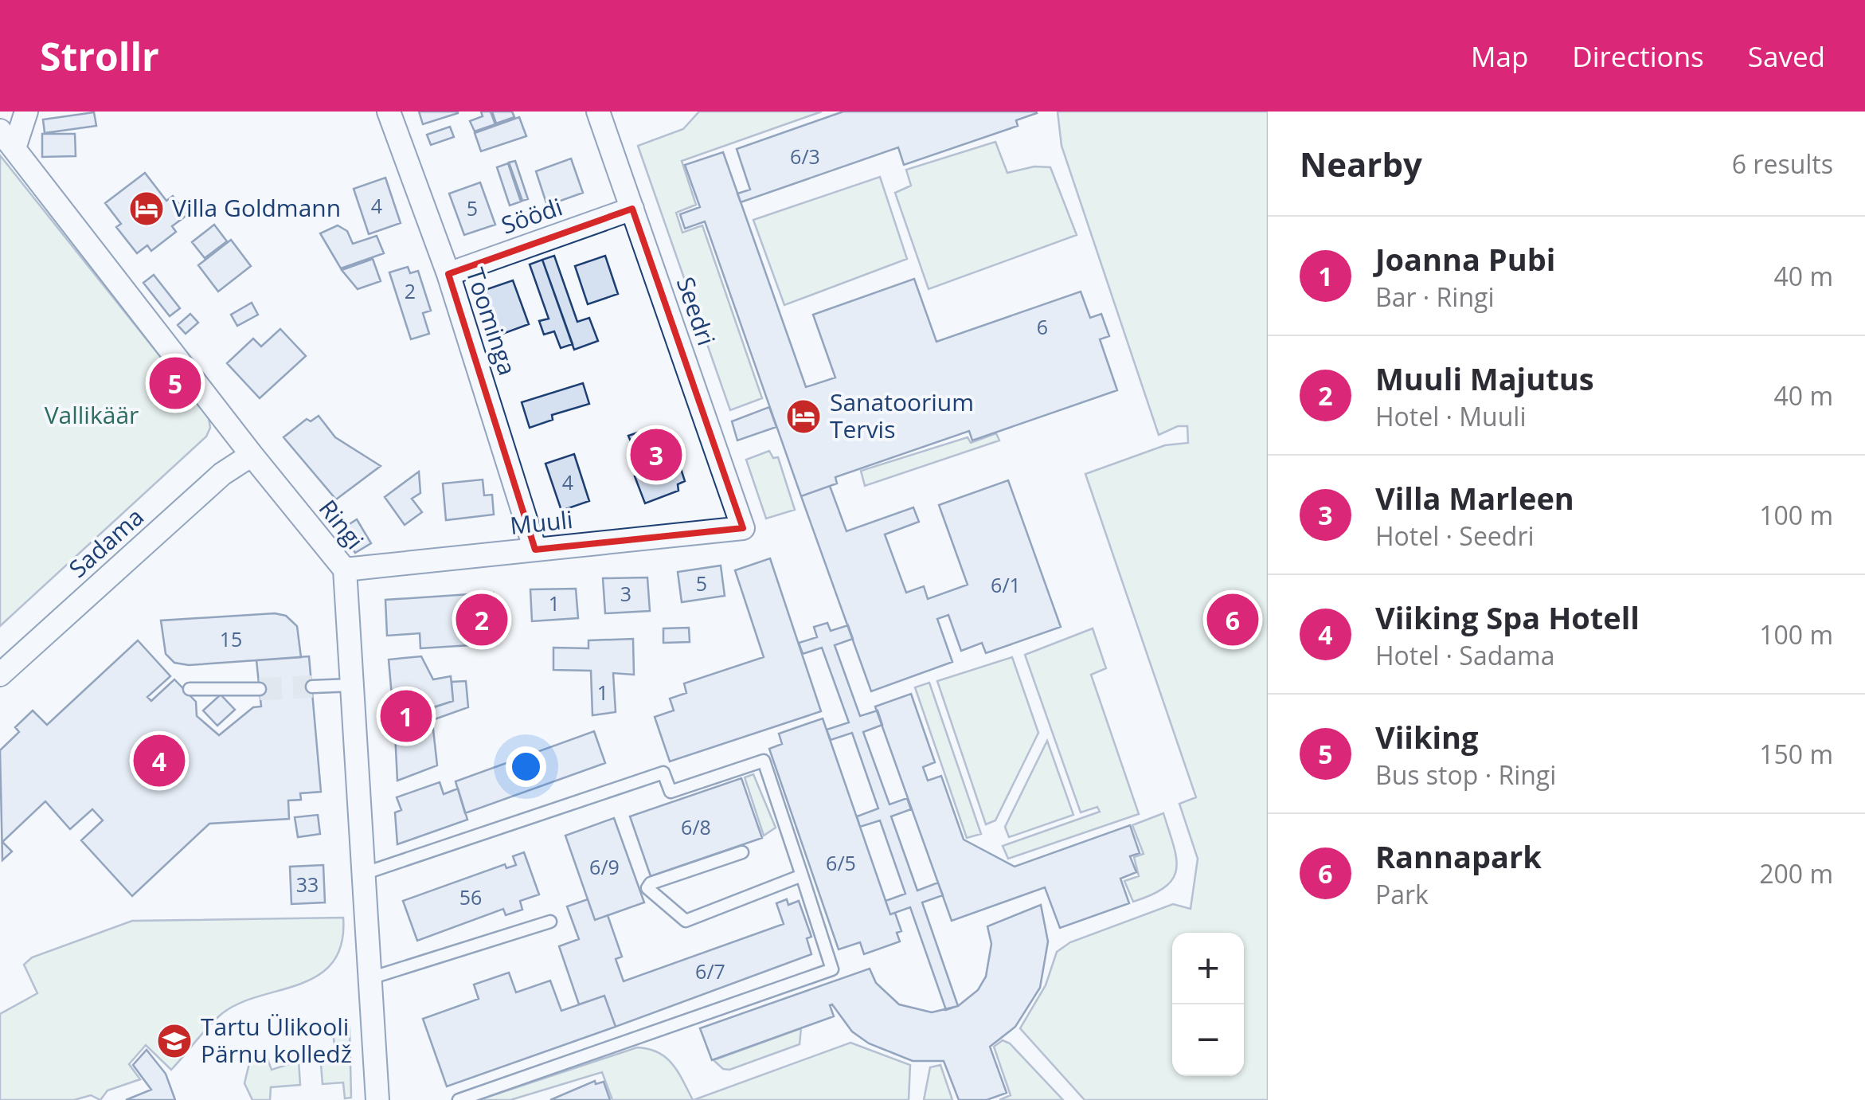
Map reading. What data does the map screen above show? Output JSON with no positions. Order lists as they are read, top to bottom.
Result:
{
  "streets": {
    "street": [
      "Söödi",
      "Seedri",
      "Toominga",
      "Muuli",
      "Ringi",
      "Sadama"
    ]
  },
  "crossings": [
    ["Söödi", "Seedri"],
    ["Söödi", "Toominga"],
    ["Seedri", "Muuli"],
    ["Toominga", "Muuli"],
    ["Muuli", "Ringi"],
    ["Ringi", "Sadama"]
  ],
  "parks": ["Vallikäär"],
  "places": {
    "hotel": ["Villa Goldmann", "Sanatoorium Tervis"],
    "school or university": ["Tartu Ülikooli Pärnu kolledž"]
  },
  "house_numbers": [
    "6/3",
    "4",
    "5",
    "2",
    "6",
    "4",
    "5",
    "6/1",
    "3",
    "1",
    "15",
    "1",
    "6/8",
    "6/5",
    "6/9",
    "33",
    "56",
    "6/7"
  ],
  "page": {
    "header": "Strollr",
    "nav": ["Map", "Directions", "Saved"],
    "heading": ["Nearby", "6 results"],
    "list": [
      {
        "mark": "1",
        "name": "Joanna Pubi",
        "note": "Bar · Ringi",
        "value": "40 m"
      },
      {
        "mark": "2",
        "name": "Muuli Majutus",
        "note": "Hotel · Muuli",
        "value": "40 m"
      },
      {
        "mark": "3",
        "name": "Villa Marleen",
        "note": "Hotel · Seedri",
        "value": "100 m"
      },
      {
        "mark": "4",
        "name": "Viiking Spa Hotell",
        "note": "Hotel · Sadama",
        "value": "100 m"
      },
      {
        "mark": "5",
        "name": "Viiking",
        "note": "Bus stop · Ringi",
        "value": "150 m"
      },
      {
        "mark": "6",
        "name": "Rannapark",
        "note": "Park",
        "value": "200 m"
      }
    ],
    "pins": [
      "5",
      "3",
      "2",
      "6",
      "1",
      "4"
    ],
    "map_buttons": ["+", "−"]
  }
}
